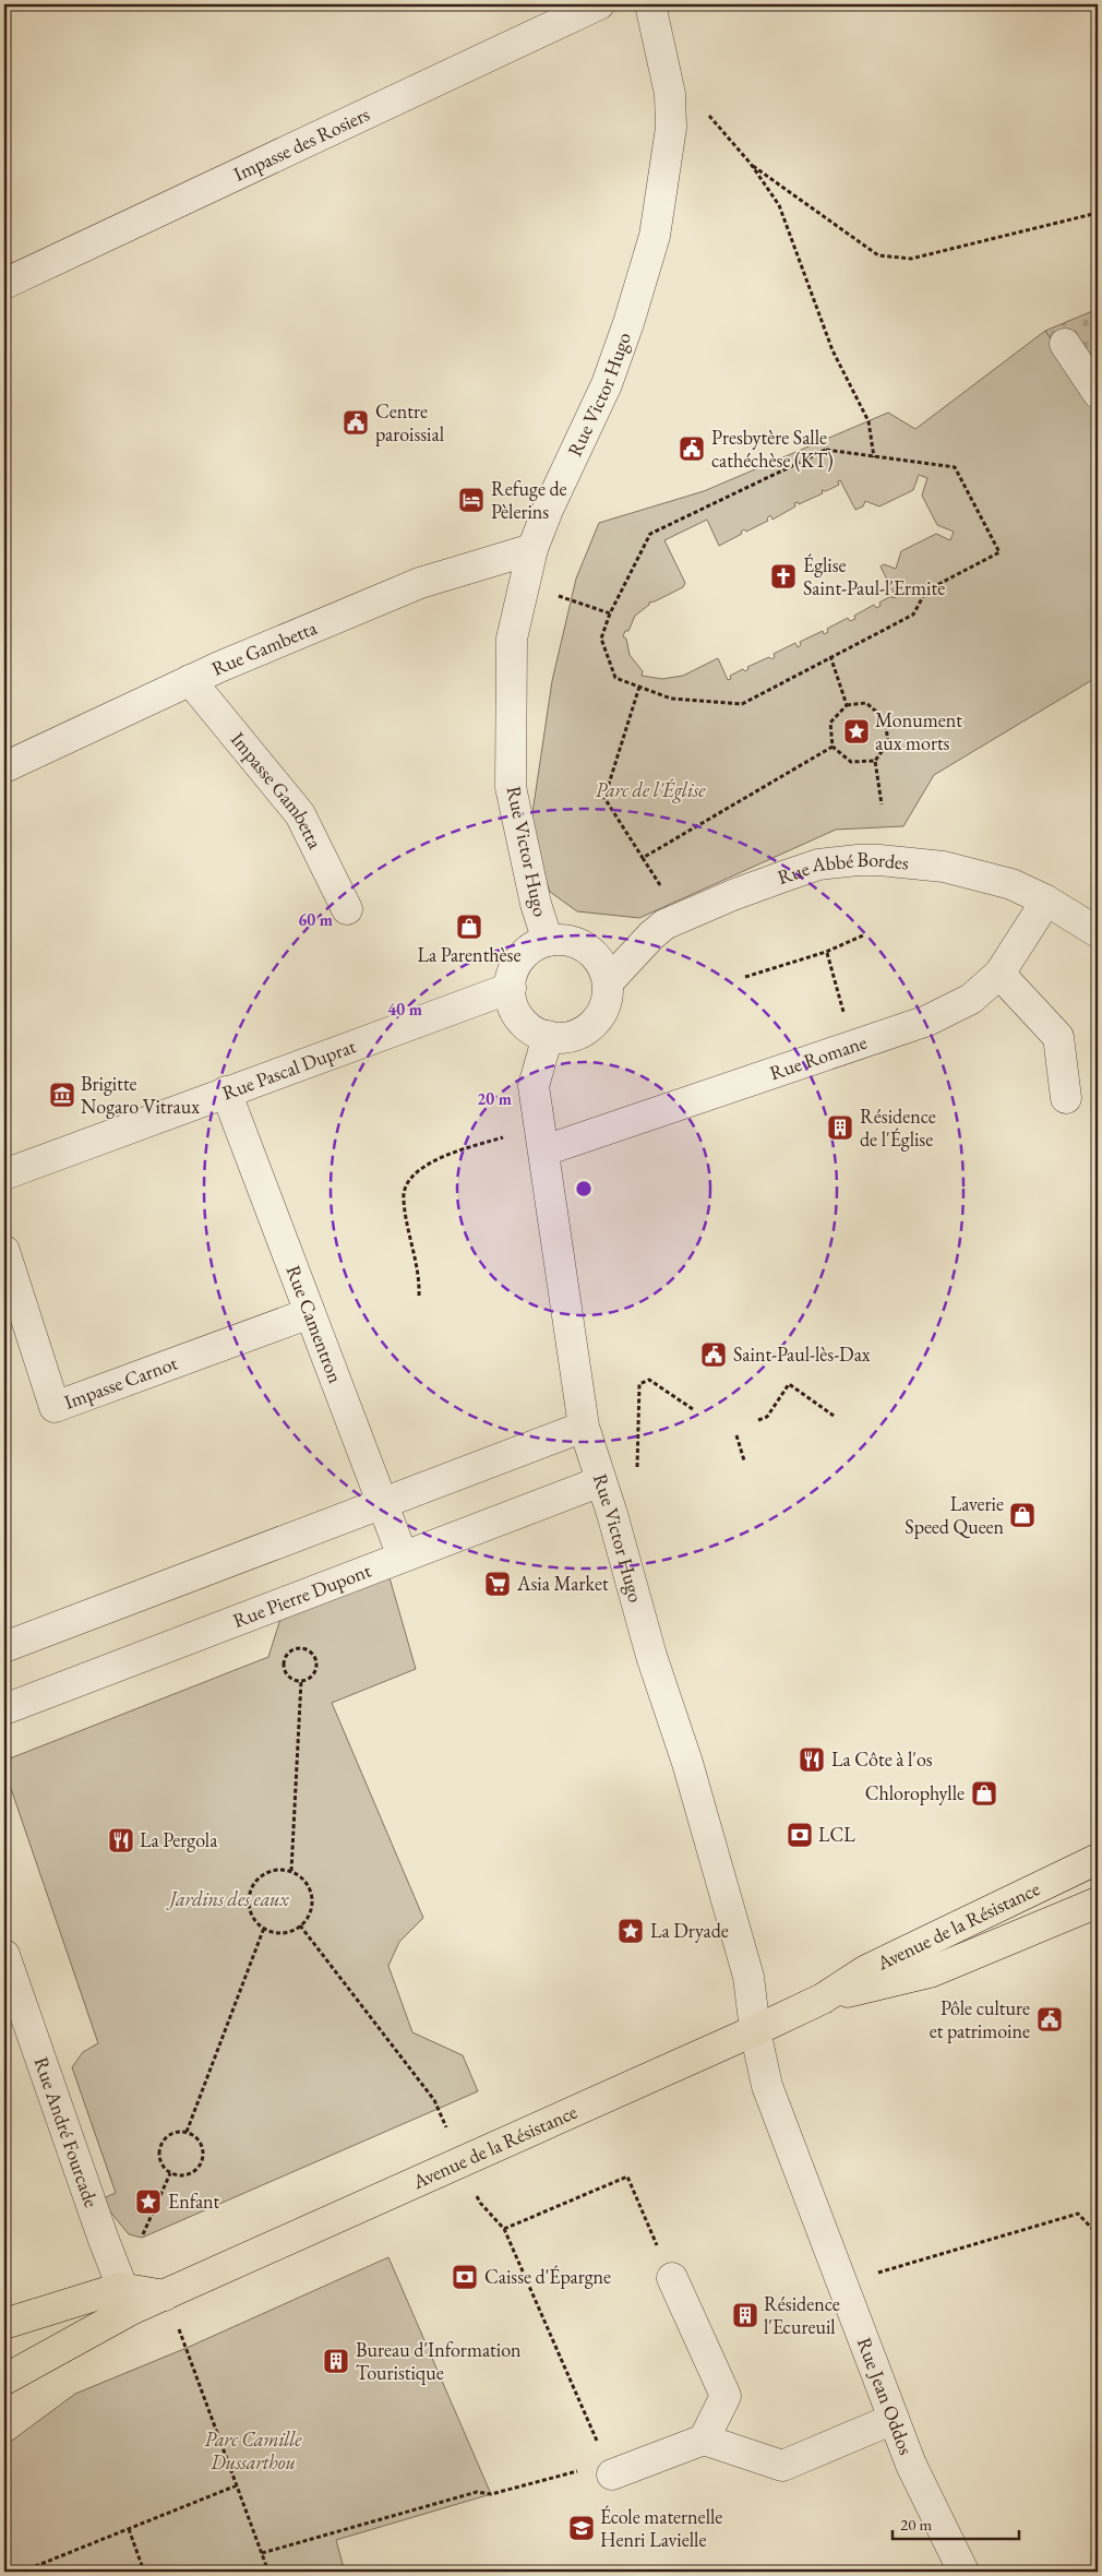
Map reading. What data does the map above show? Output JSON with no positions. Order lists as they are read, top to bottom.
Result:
{
  "streets": {
    "main road": ["Avenue de la Résistance"],
    "street": [
      "Impasse des Rosiers",
      "Rue Victor Hugo",
      "Rue Gambetta",
      "Impasse Gambetta",
      "Rue Abbé Bordes",
      "Rue Romane",
      "Rue Pascal Duprat",
      "Rue Camentron",
      "Impasse Carnot",
      "Rue Pierre Dupont",
      "Rue André Fourcade",
      "Rue Jean Oddos"
    ]
  },
  "crossings": [
    ["Rue Victor Hugo", "Rue Gambetta"],
    ["Rue Victor Hugo", "Rue Abbé Bordes"],
    ["Rue Victor Hugo", "Rue Romane"],
    ["Rue Victor Hugo", "Rue Pascal Duprat"],
    ["Rue Victor Hugo", "Rue Pierre Dupont"],
    ["Rue Victor Hugo", "Avenue de la Résistance"],
    ["Rue Victor Hugo", "Rue Jean Oddos"],
    ["Rue Gambetta", "Impasse Gambetta"],
    ["Rue Abbé Bordes", "Rue Romane"],
    ["Rue Abbé Bordes", "Rue Pascal Duprat"],
    ["Rue Pascal Duprat", "Rue Camentron"],
    ["Rue Camentron", "Impasse Carnot"],
    ["Rue Camentron", "Rue Pierre Dupont"],
    ["Avenue de la Résistance", "Rue André Fourcade"],
    ["Avenue de la Résistance", "Rue Jean Oddos"]
  ],
  "parks": ["Parc de l'Église", "Jardins des eaux", "Parc Camille Dussarthou"],
  "places": {
    "public building": [
      "Centre paroissial",
      "Presbytère Salle cathéchèse (KT)",
      "Saint-Paul-lès-Dax",
      "Pôle culture et patrimoine"
    ],
    "hotel": ["Refuge de Pèlerins"],
    "church": ["Église Saint-Paul-l'Ermite"],
    "place": ["Monument aux morts", "La Dryade", "Enfant"],
    "shop": ["La Parenthèse", "Laverie Speed Queen", "Chlorophylle"],
    "museum": ["Brigitte Nogaro Vitraux"],
    "building": ["Résidence de l'Église", "Résidence l'Ecureuil", "Bureau d'Information Touristique"],
    "supermarket": ["Asia Market"],
    "restaurant": ["La Côte à l'os", "La Pergola"],
    "bank": ["LCL", "Caisse d'Épargne"],
    "school or university": ["École maternelle Henri Lavielle"]
  },
  "scale_bar": "20 m",
  "rings": ["60 m", "40 m", "20 m"]
}
